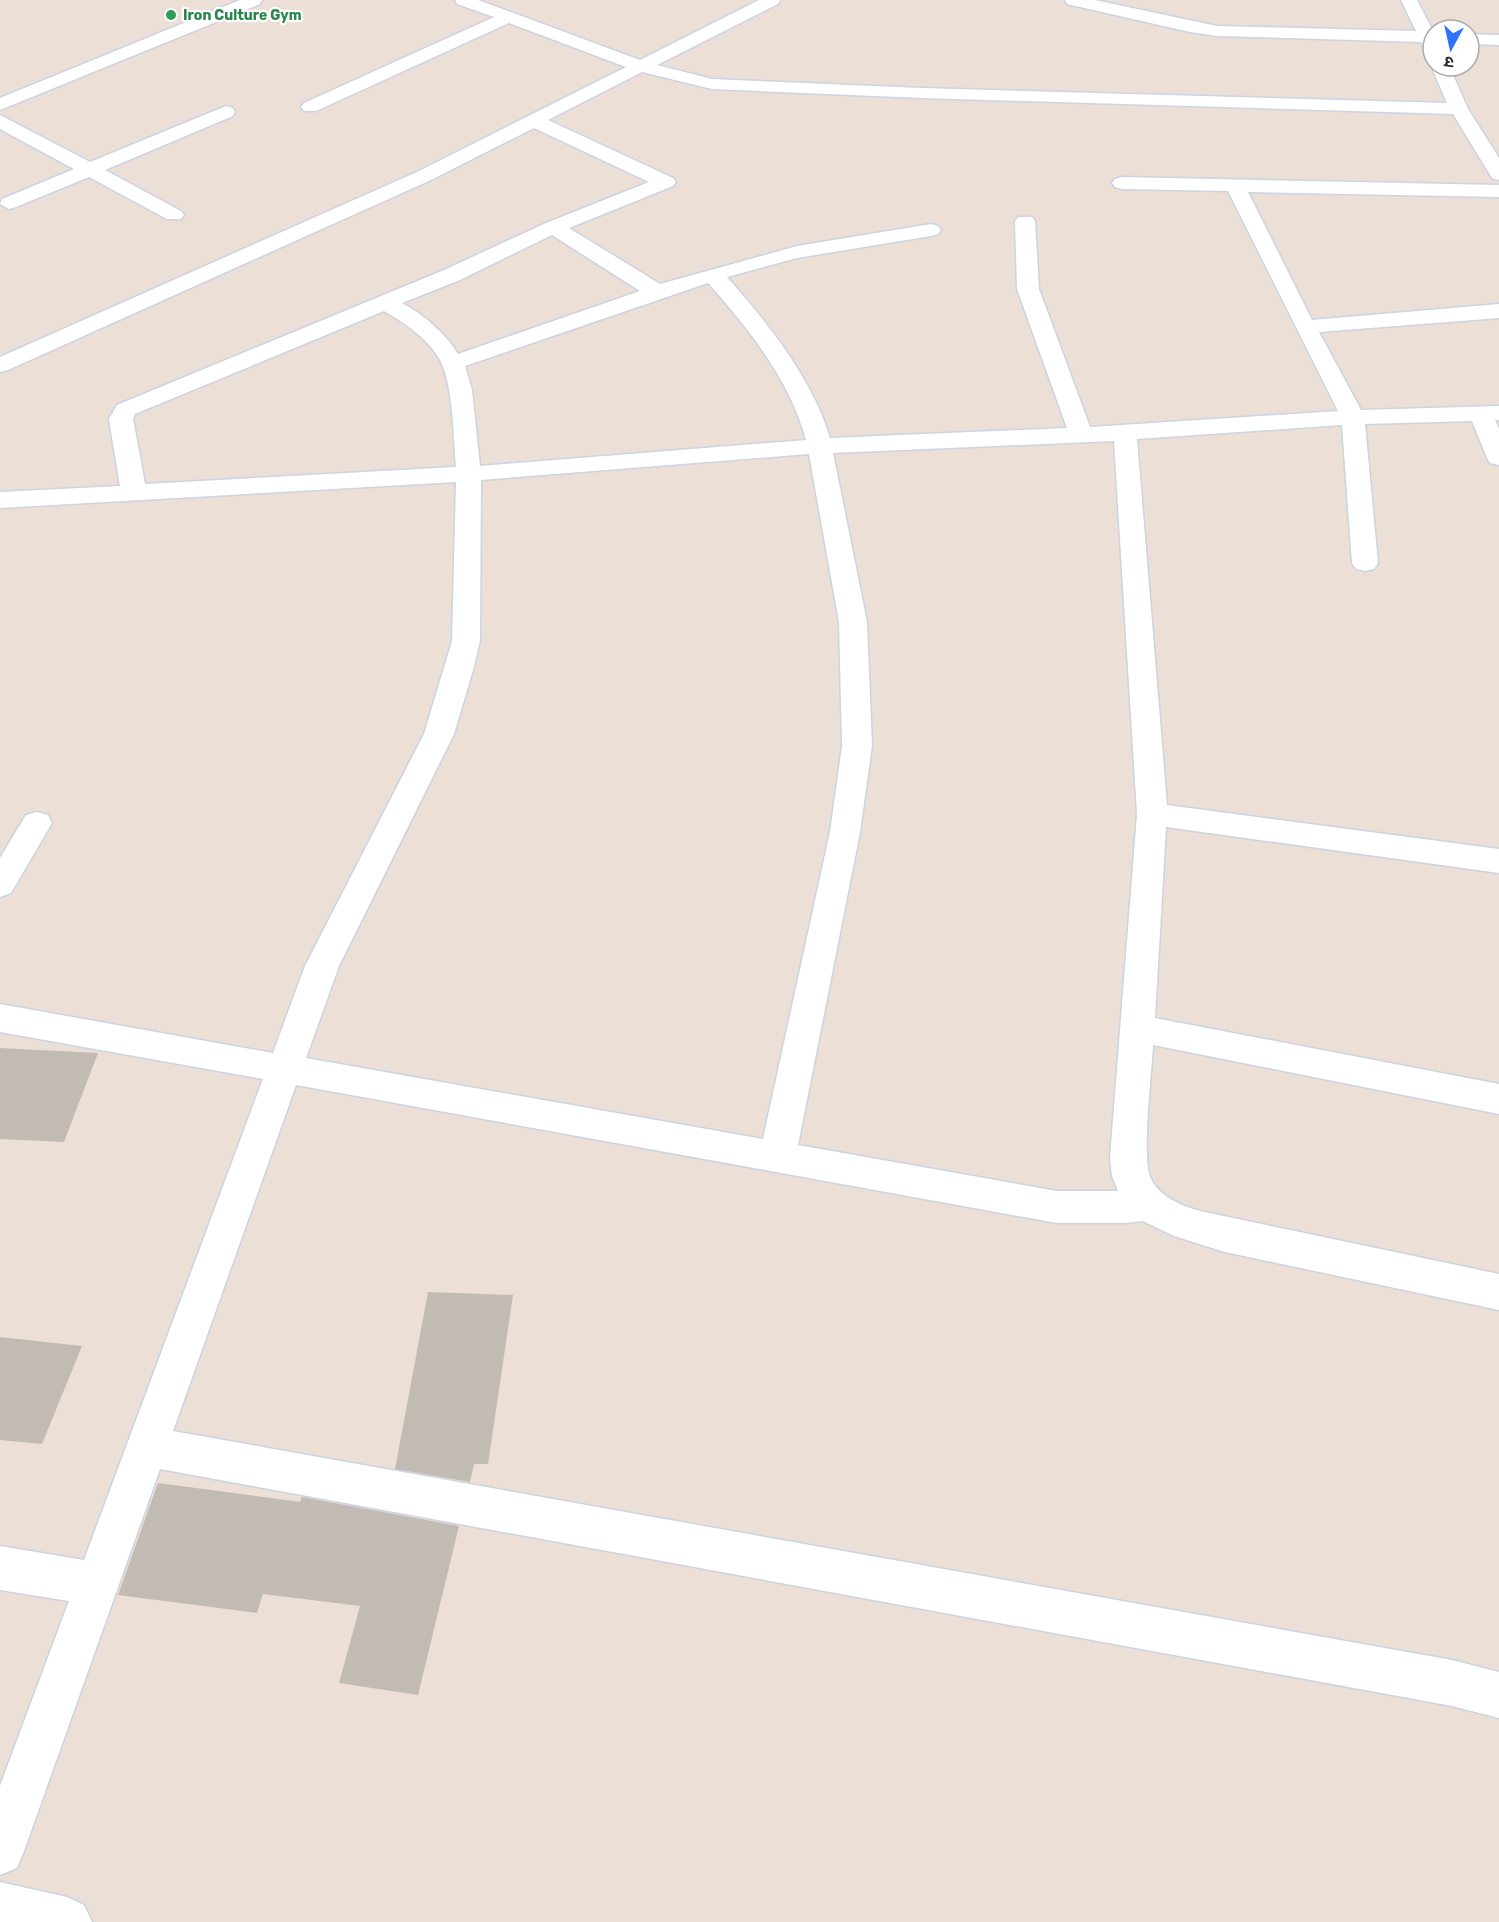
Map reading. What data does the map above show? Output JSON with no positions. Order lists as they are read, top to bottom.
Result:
{
  "places": ["Iron Culture Gym"],
  "north": "bottom"
}
